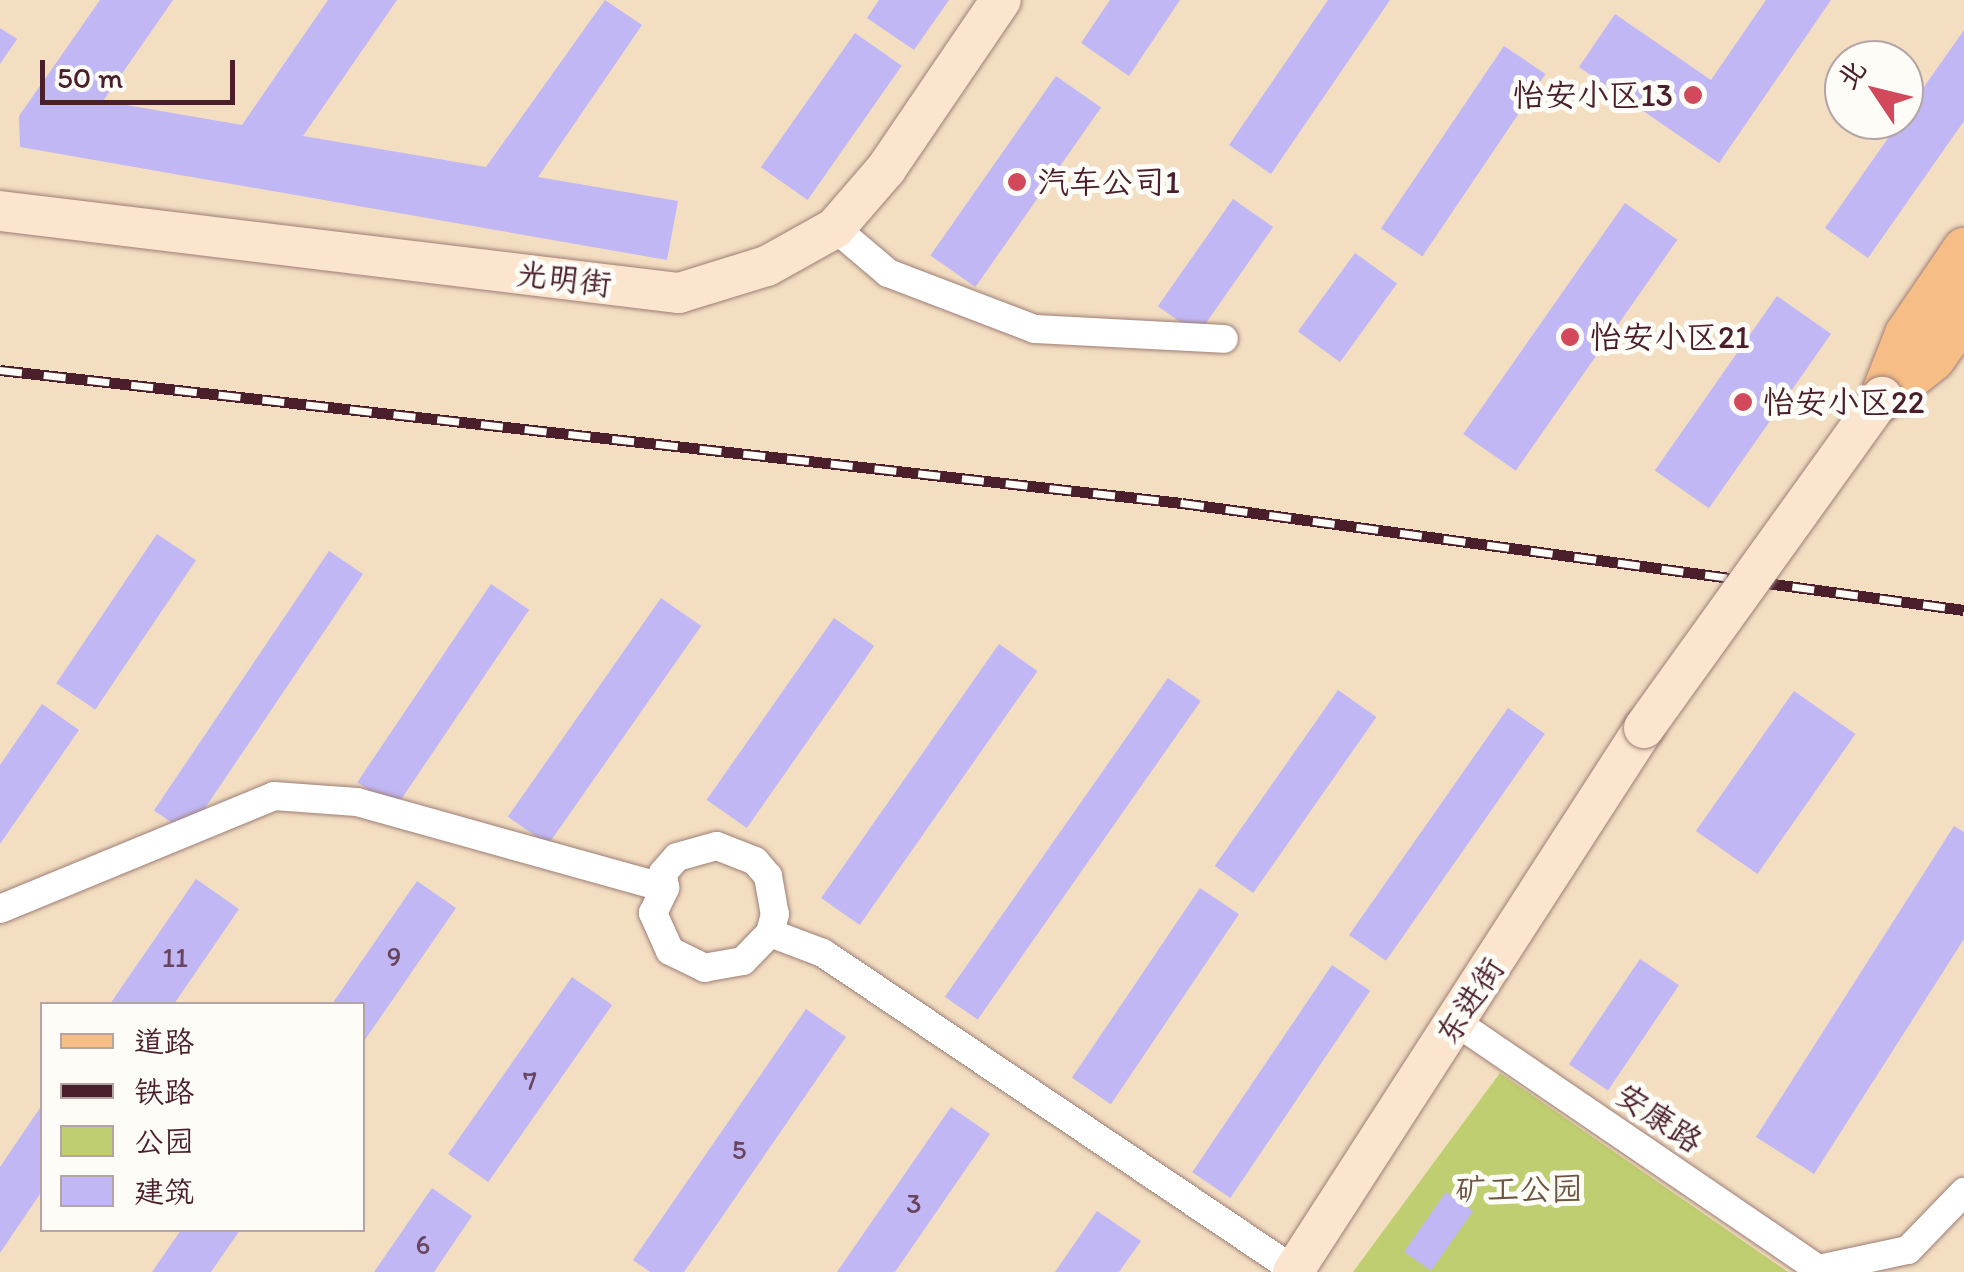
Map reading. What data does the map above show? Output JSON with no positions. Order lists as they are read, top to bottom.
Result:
{
  "streets": {
    "main road": ["光明街", "东进街"],
    "street": ["安康路"]
  },
  "crossings": [
    ["东进街", "安康路"]
  ],
  "parks": ["矿工公园"],
  "places": [
    "怡安小区13",
    "汽车公司1",
    "怡安小区21",
    "怡安小区22"
  ],
  "house_numbers": [
    "9",
    "11",
    "7",
    "5",
    "3",
    "6"
  ],
  "legend": [
    "道路",
    "铁路",
    "公园",
    "建筑"
  ],
  "scale_bar": "50 m",
  "north": "top left"
}
